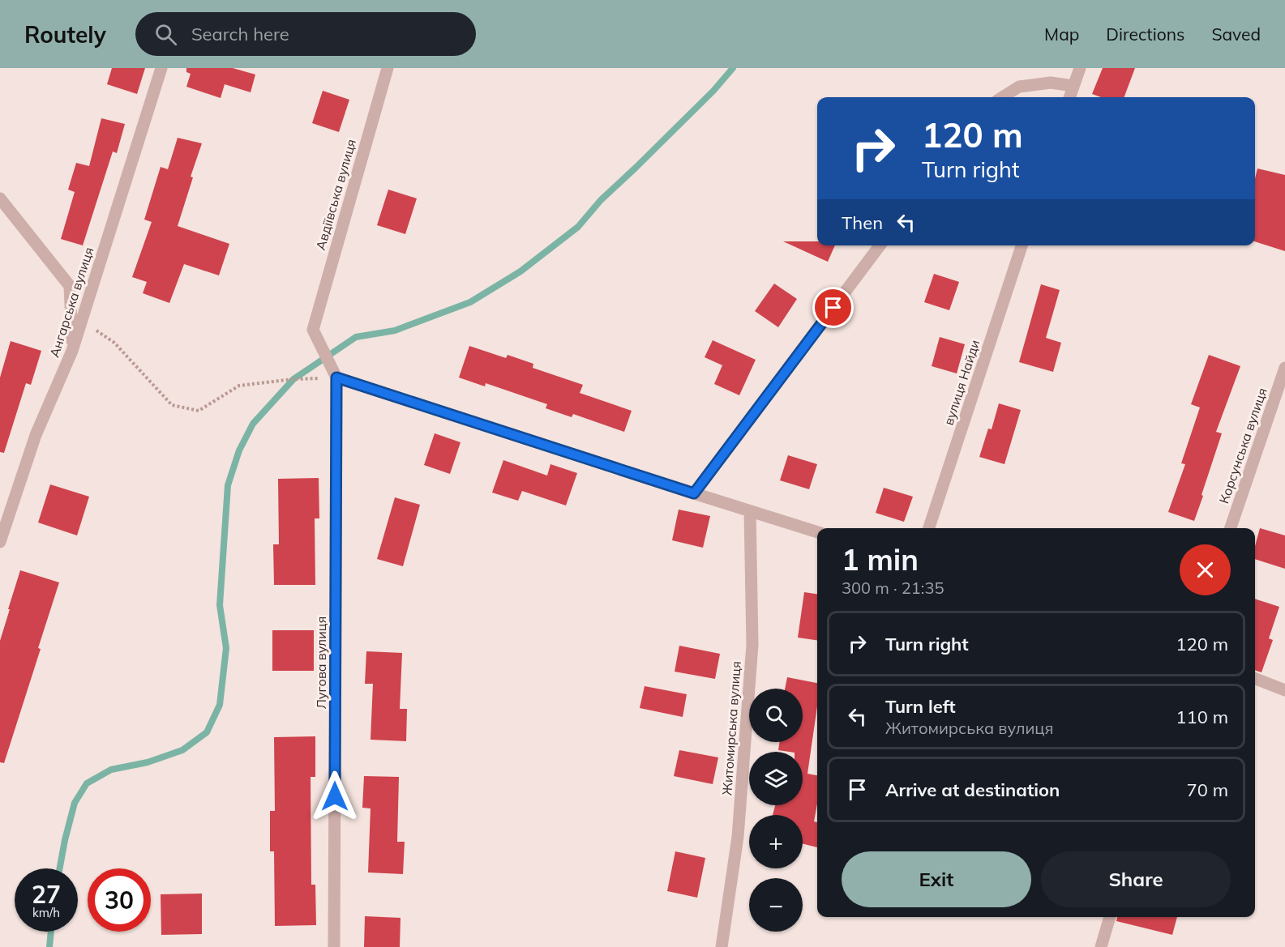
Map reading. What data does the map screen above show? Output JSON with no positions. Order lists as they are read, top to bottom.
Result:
{
  "streets": {
    "street": [
      "Авдіївська вулиця",
      "Ангарська вулиця",
      "вулиця Найди",
      "Корсунська вулиця",
      "Лугова вулиця",
      "Житомирська вулиця"
    ]
  },
  "crossings": [
    ["Авдіївська вулиця", "Лугова вулиця"]
  ],
  "page": {
    "header": "Routely",
    "search": "Search here",
    "nav": ["Map", "Directions", "Saved"],
    "turn": ["120 m", "Turn right"],
    "then": "Then",
    "heading": ["1 min", "300 m · 21:35"],
    "list": [
      {
        "name": "Turn right",
        "value": "120 m"
      },
      {
        "name": "Turn left",
        "note": "Житомирська вулиця",
        "value": "110 m"
      },
      {
        "name": "Arrive at destination",
        "value": "70 m"
      }
    ],
    "map_buttons": ["+", "−"],
    "buttons": ["Exit", "Share"],
    "speed": "27 km/h",
    "limit": "30"
  }
}
